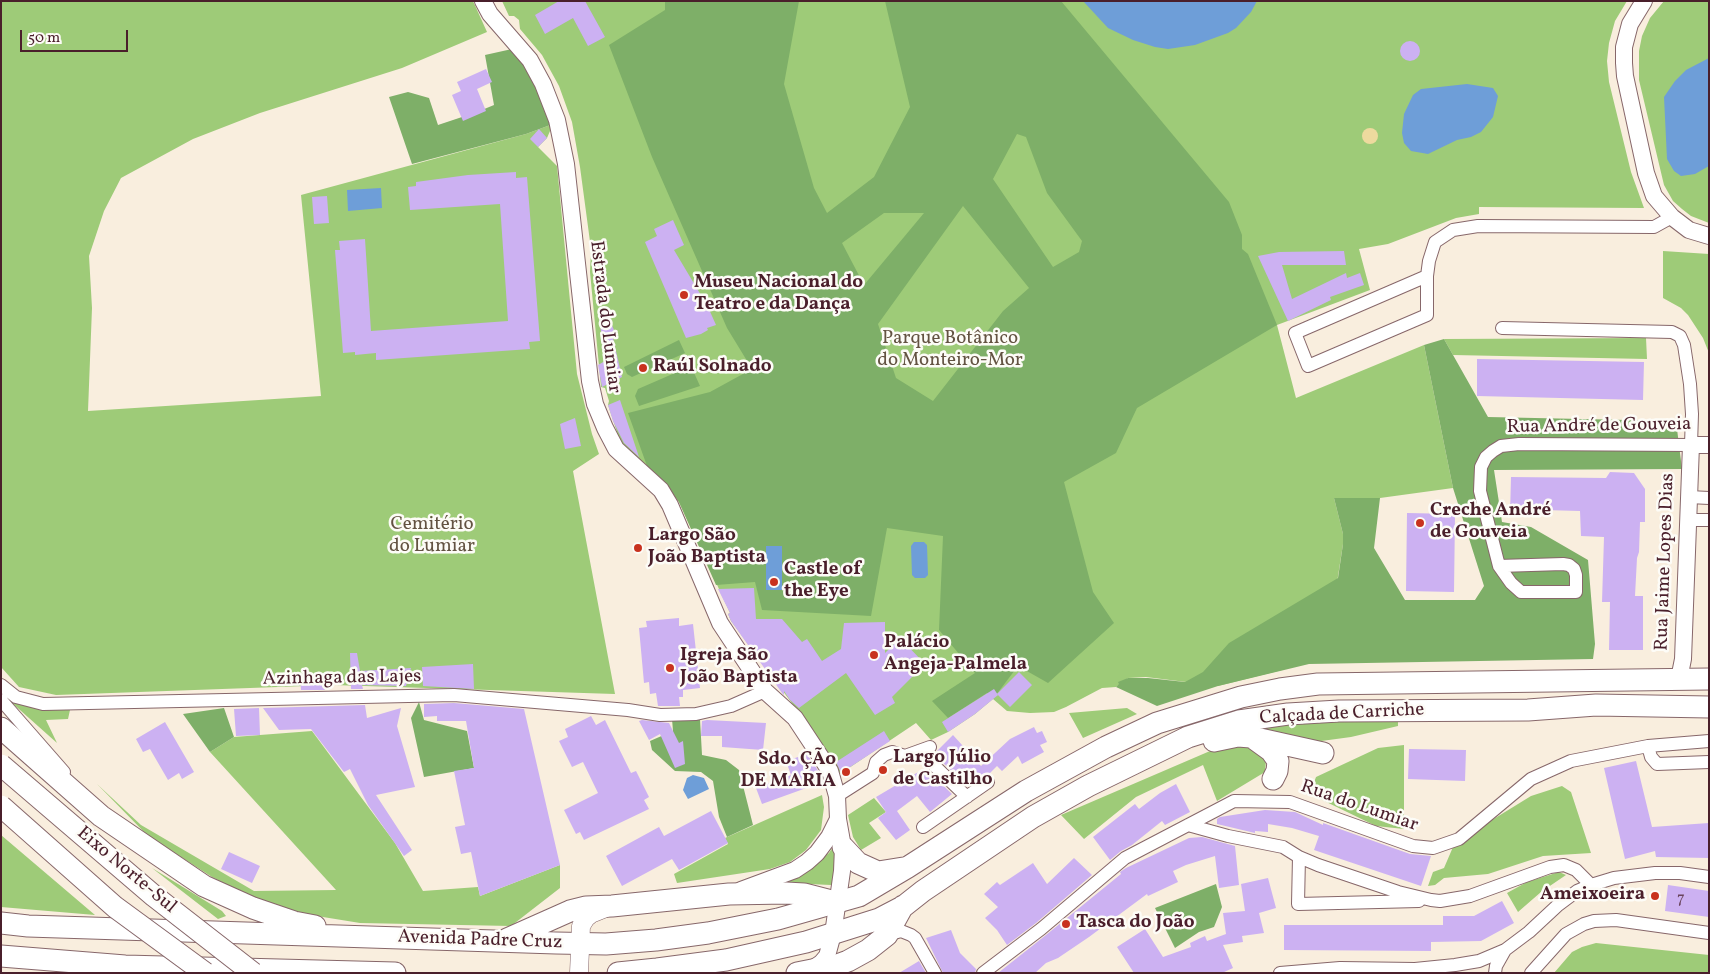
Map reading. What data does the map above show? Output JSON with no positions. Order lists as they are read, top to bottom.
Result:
{
  "streets": {
    "highway": ["Calçada de Carriche", "Eixo Norte-Sul", "Avenida Padre Cruz"],
    "street": [
      "Estrada do Lumiar",
      "Rua André de Gouveia",
      "Rua Jaime Lopes Dias",
      "Azinhaga das Lajes",
      "Rua do Lumiar"
    ]
  },
  "crossings": [
    ["Estrada do Lumiar", "Azinhaga das Lajes"],
    ["Estrada do Lumiar", "Avenida Padre Cruz"],
    ["Rua André de Gouveia", "Rua Jaime Lopes Dias"],
    ["Rua Jaime Lopes Dias", "Calçada de Carriche"],
    ["Calçada de Carriche", "Avenida Padre Cruz"]
  ],
  "parks": ["Parque Botânico do Monteiro-Mor", "Cemitério do Lumiar"],
  "places": [
    "Museu Nacional do Teatro e da Dança",
    "Raúl Solnado",
    "Creche André de Gouveia",
    "Largo São João Baptista",
    "Castle of the Eye",
    "Palácio Angeja-Palmela",
    "Igreja São João Baptista",
    "Largo Júlio de Castilho",
    "Sdo. ÇÃo DE MARIA",
    "Ameixoeira",
    "Tasca do João"
  ],
  "house_numbers": ["7"],
  "scale_bar": "50 m"
}
